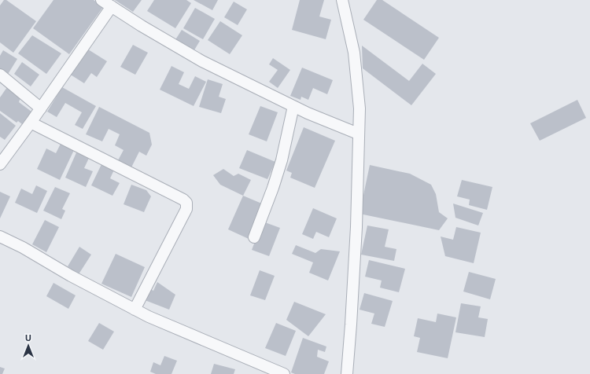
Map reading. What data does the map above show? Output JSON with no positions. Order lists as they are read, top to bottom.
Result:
{
  "north": "top"
}
